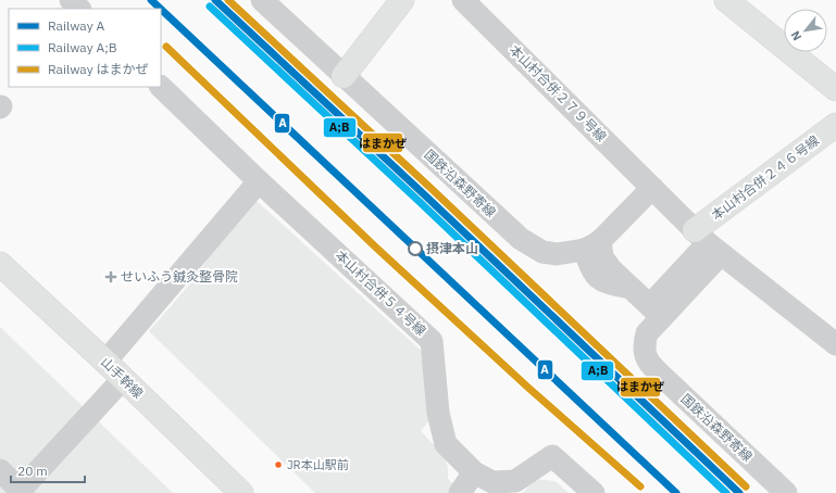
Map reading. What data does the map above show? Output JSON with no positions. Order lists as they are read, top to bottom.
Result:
{
  "streets": {
    "street": [
      "本山村合併２７９号線",
      "本山村合併２４６号線",
      "国鉄沿森野寄線",
      "本山村合併５４号線",
      "山手幹線"
    ]
  },
  "crossings": [
    ["本山村合併２７９号線", "本山村合併２４６号線"],
    ["本山村合併２７９号線", "国鉄沿森野寄線"],
    ["本山村合併２４６号線", "国鉄沿森野寄線"]
  ],
  "places": {
    "other": ["摂津本山", "JR本山駅前"],
    "health": ["せいふう鍼灸整骨院"]
  },
  "lines": ["rail line A", "rail line はまかぜ", "rail line A;B"],
  "legend": ["Railway A", "Railway A;B", "Railway はまかぜ"],
  "scale_bar": "20 m",
  "north": "bottom left"
}
